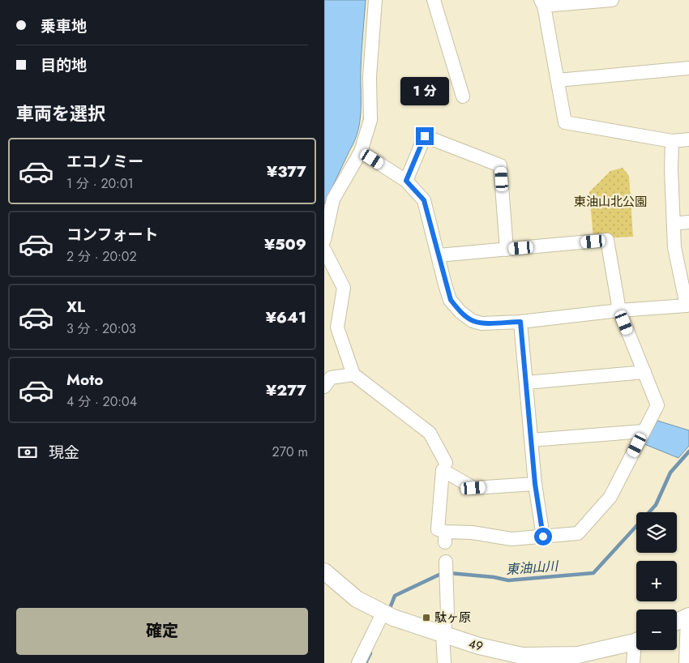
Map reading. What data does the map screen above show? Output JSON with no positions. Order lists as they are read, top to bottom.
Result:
{
  "streets": {
    "street": ["49"]
  },
  "water": ["東油山川"],
  "parks": ["東油山北公園"],
  "places": {
    "transit": ["駄ヶ原"]
  },
  "page": {
    "banner": ["乗車地", "目的地"],
    "bubble": "1 分",
    "heading": "車両を選択",
    "list": [
      {
        "name": "エコノミー",
        "note": "1 分 · 20:01",
        "value": "¥377"
      },
      {
        "name": "コンフォート",
        "note": "2 分 · 20:02",
        "value": "¥509"
      },
      {
        "name": "XL",
        "note": "3 分 · 20:03",
        "value": "¥641"
      },
      {
        "name": "Moto",
        "note": "4 分 · 20:04",
        "value": "¥277"
      }
    ],
    "pay": ["現金", "270 m"],
    "map_buttons": ["+", "−"],
    "buttons": "確定"
  }
}
